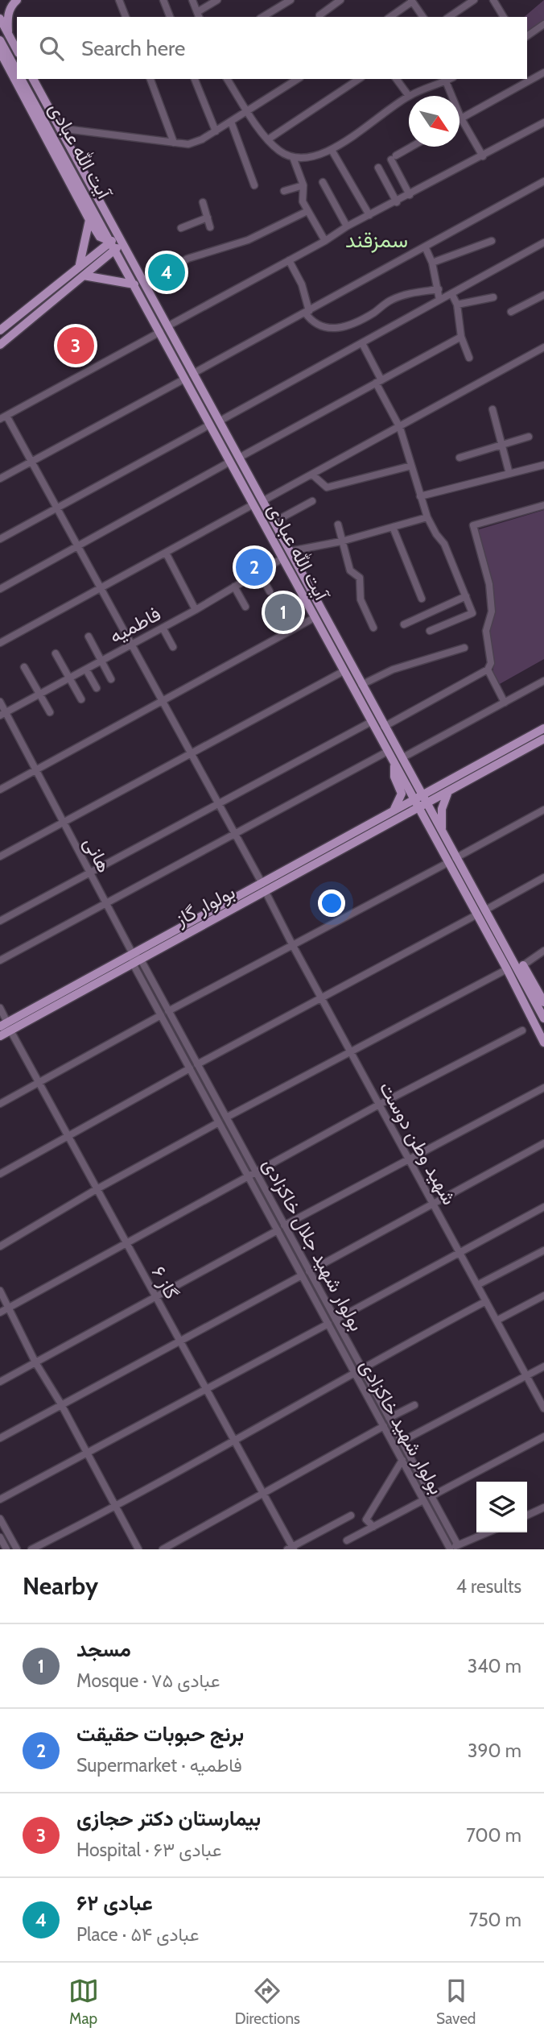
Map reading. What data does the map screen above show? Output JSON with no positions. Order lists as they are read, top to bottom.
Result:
{
  "streets": {
    "main road": ["آیت الله عبادی", "بولوار گاز"],
    "street": [
      "فاطمیه",
      "هانی",
      "شهید وطن دوست",
      "بولوار شهید جلال خاکزادی",
      "گاز ۶",
      "بولوار شهید خاکزادی"
    ]
  },
  "crossings": [
    ["آیت الله عبادی", "فاطمیه"],
    ["آیت الله عبادی", "بولوار گاز"],
    ["فاطمیه", "هانی"],
    ["فاطمیه", "شهید وطن دوست"],
    ["هانی", "بولوار گاز"],
    ["بولوار گاز", "شهید وطن دوست"],
    ["بولوار گاز", "بولوار شهید جلال خاکزادی"],
    ["بولوار گاز", "گاز ۶"],
    ["بولوار گاز", "بولوار شهید خاکزادی"],
    ["بولوار شهید جلال خاکزادی", "بولوار شهید خاکزادی"]
  ],
  "districts": ["سمزقند"],
  "north": "bottom right",
  "page": {
    "search": "Search here",
    "pins": [
      "4",
      "3",
      "2",
      "1"
    ],
    "heading": ["Nearby", "4 results"],
    "list": [
      {
        "mark": "1",
        "name": "مسجد",
        "note": "Mosque · عبادی ۷۵",
        "value": "340 m"
      },
      {
        "mark": "2",
        "name": "برنج حبوبات حقیقت",
        "note": "Supermarket · فاطمیه",
        "value": "390 m"
      },
      {
        "mark": "3",
        "name": "بیمارستان دکتر حجازی",
        "note": "Hospital · عبادی ۶۳",
        "value": "700 m"
      },
      {
        "mark": "4",
        "name": "عبادی ۶۲",
        "note": "Place · عبادی ۵۴",
        "value": "750 m"
      }
    ],
    "nav": ["Map", "Directions", "Saved"]
  }
}
